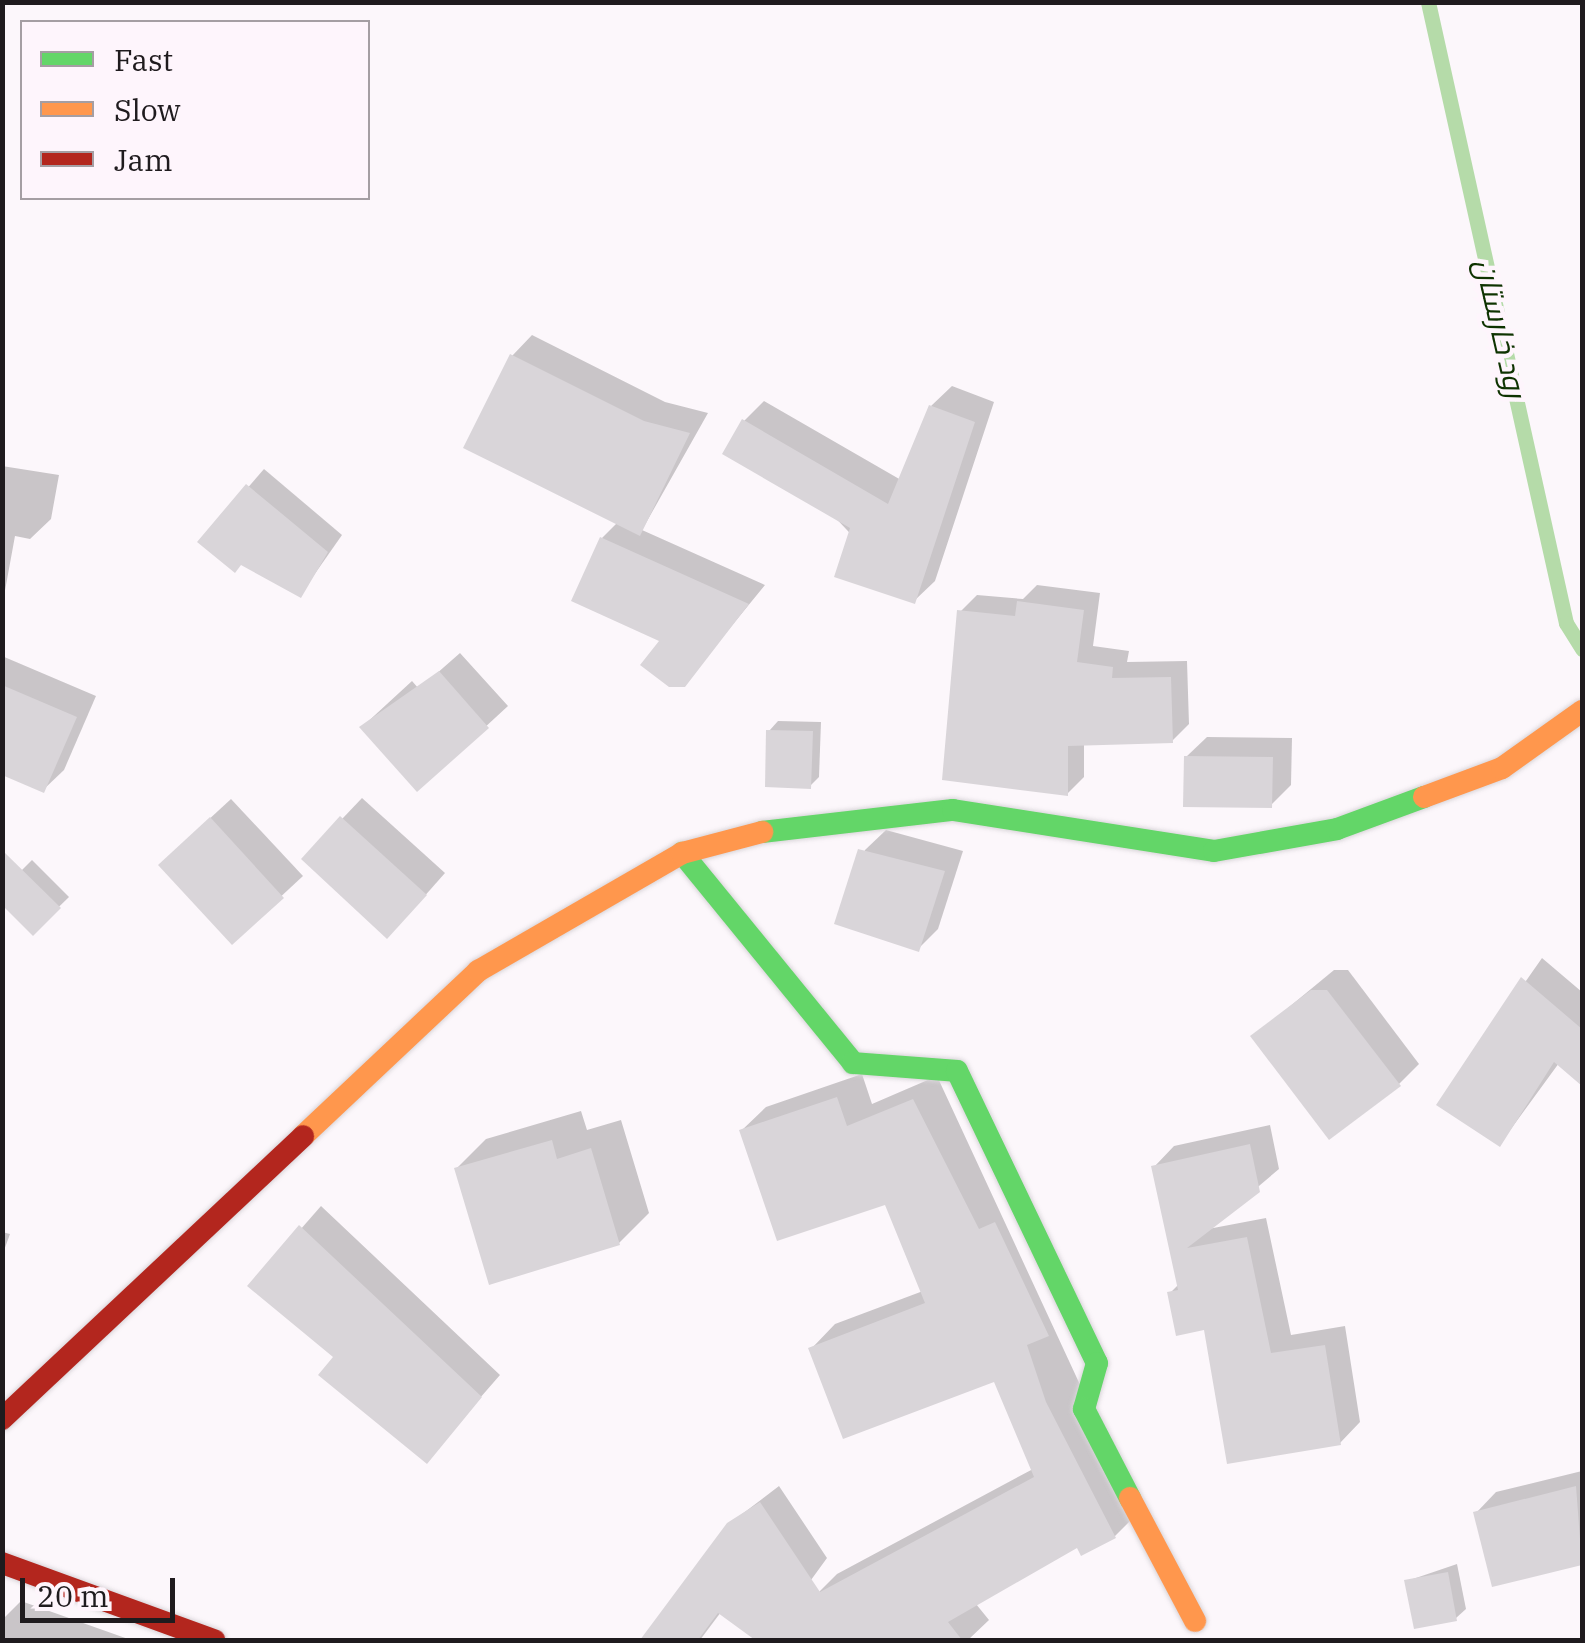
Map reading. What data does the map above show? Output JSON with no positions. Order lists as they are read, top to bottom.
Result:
{
  "water": ["رود خارستان"],
  "legend": ["Fast", "Slow", "Jam"],
  "scale_bar": "20 m"
}
